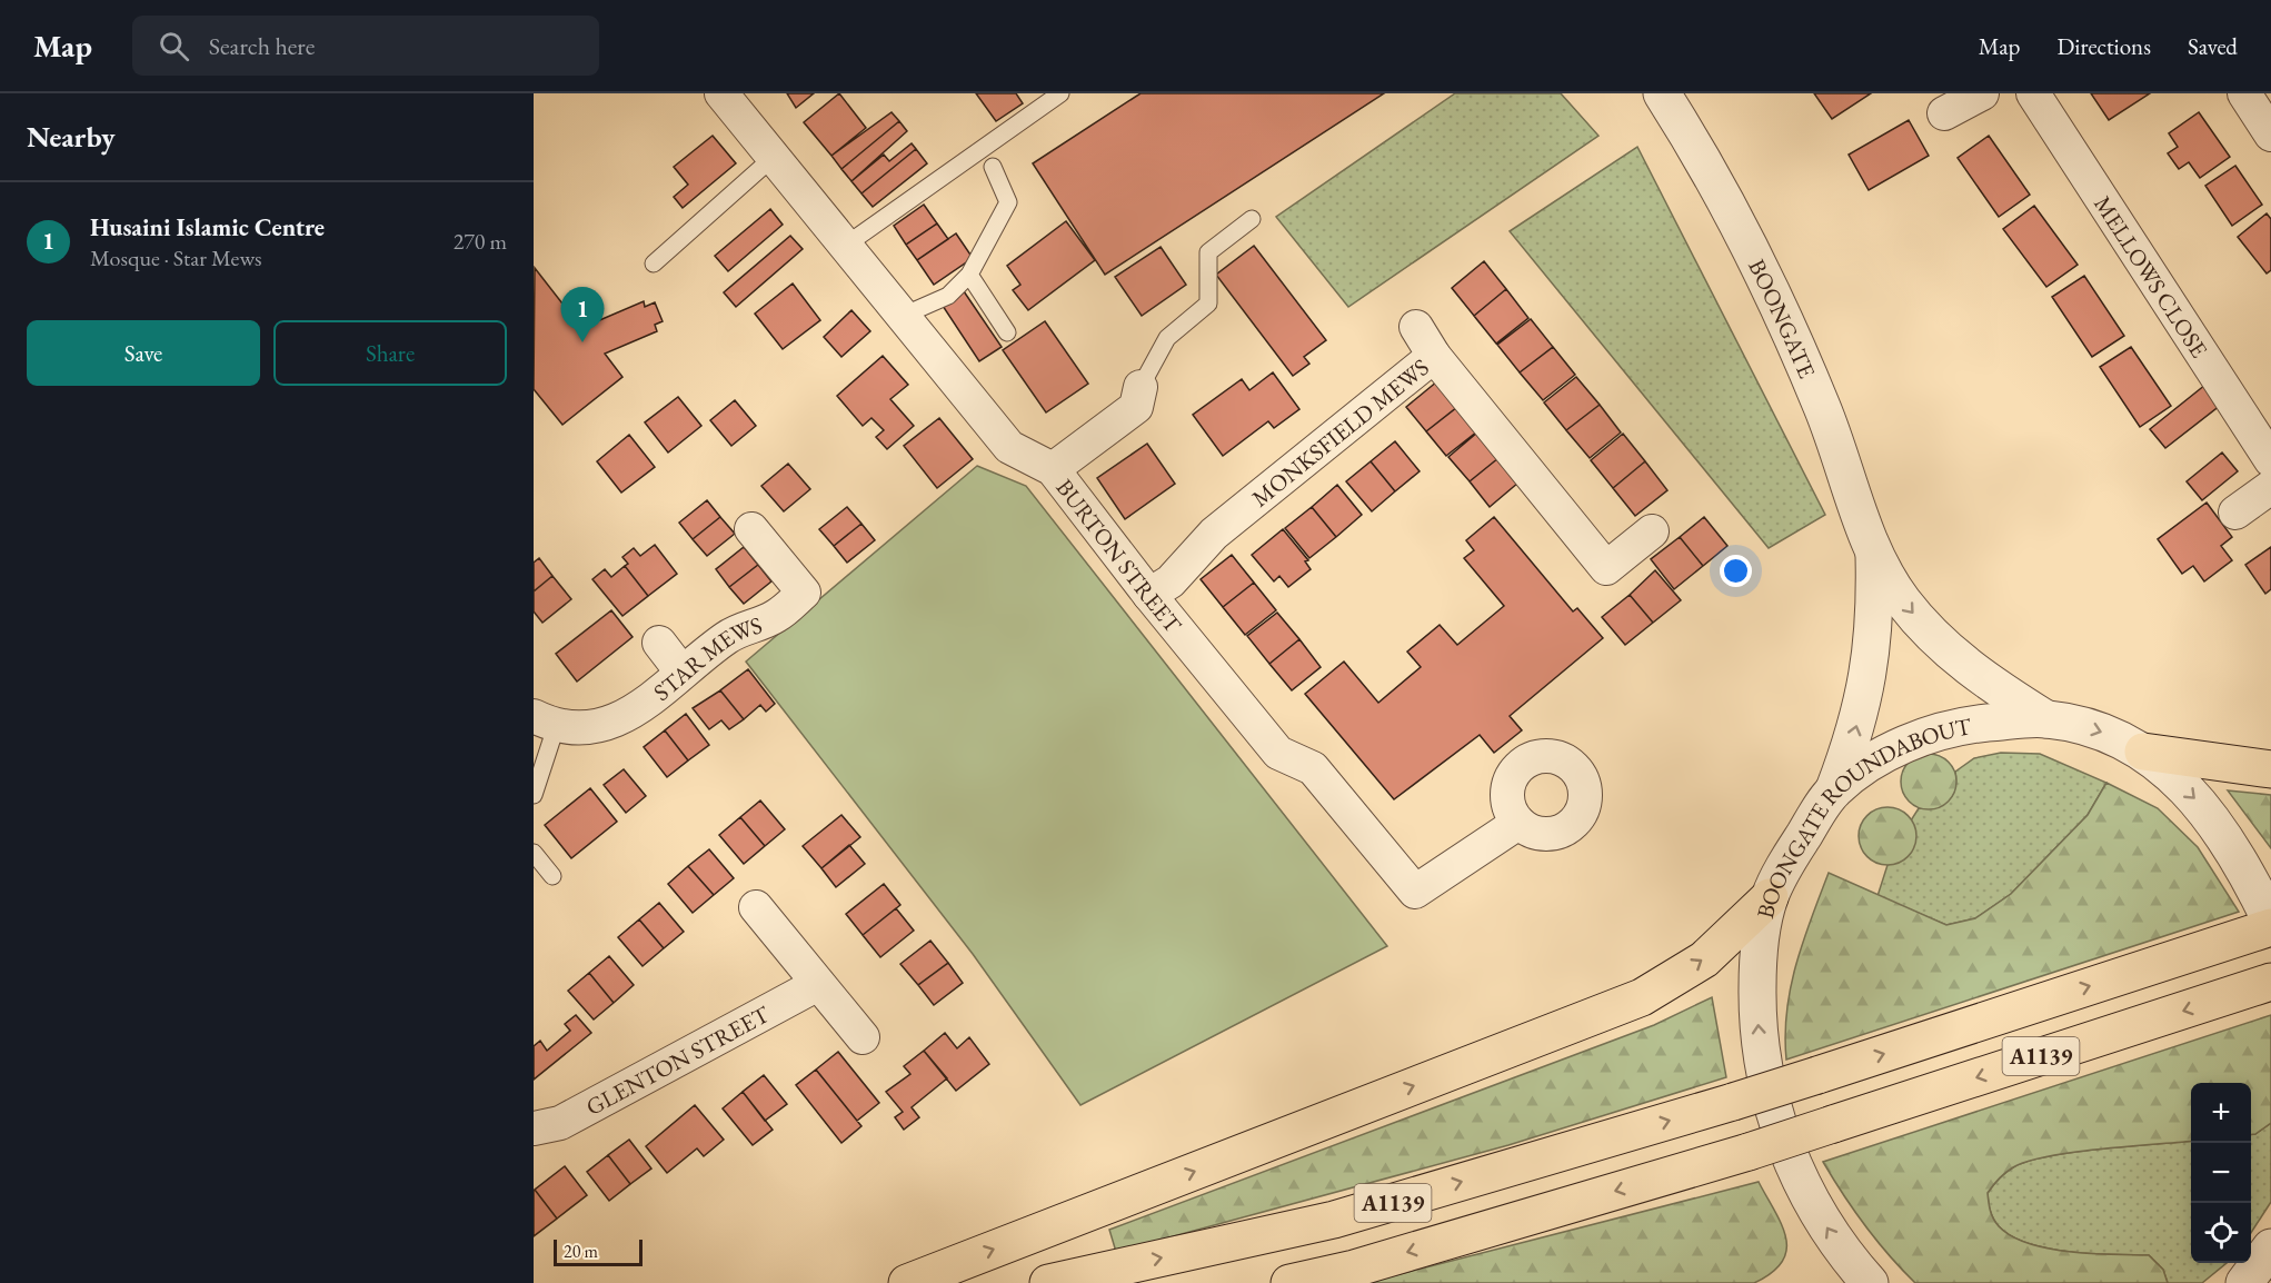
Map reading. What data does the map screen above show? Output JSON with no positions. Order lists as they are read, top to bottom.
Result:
{
  "streets": {
    "highway": ["A1139"],
    "street": [
      "MELLOWS CLOSE",
      "BOONGATE",
      "MONKSFIELD MEWS",
      "BURTON STREET",
      "STAR MEWS",
      "BOONGATE ROUNDABOUT",
      "GLENTON STREET"
    ]
  },
  "crossings": [
    ["BOONGATE", "BOONGATE ROUNDABOUT"],
    ["MONKSFIELD MEWS", "BURTON STREET"]
  ],
  "scale_bar": "20 m",
  "page": {
    "header": "Map",
    "search": "Search here",
    "nav": ["Map", "Directions", "Saved"],
    "heading": "Nearby",
    "list": [
      {
        "mark": "1",
        "name": "Husaini Islamic Centre",
        "note": "Mosque · Star Mews",
        "value": "270 m"
      }
    ],
    "pins": "1",
    "buttons": ["Save", "Share"],
    "map_buttons": ["+", "−"],
    "scale": "20 m"
  }
}
